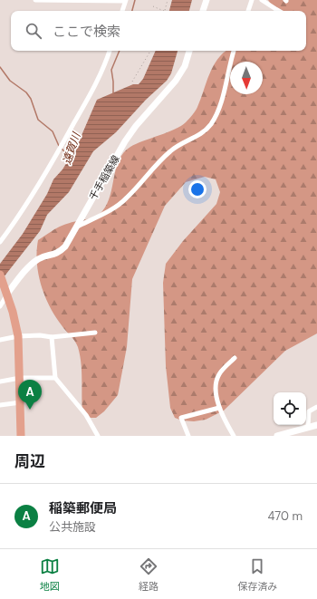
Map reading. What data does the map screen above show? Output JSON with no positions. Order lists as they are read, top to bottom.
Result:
{
  "streets": {
    "main road": ["千手稲築線"]
  },
  "water": ["遠賀川"],
  "north": "bottom",
  "page": {
    "search": "ここで検索",
    "pins": "A",
    "heading": "周辺",
    "list": [
      {
        "mark": "A",
        "name": "稲築郵便局",
        "note": "公共施設",
        "value": "470 m"
      }
    ],
    "nav": ["地図", "経路", "保存済み"]
  }
}
